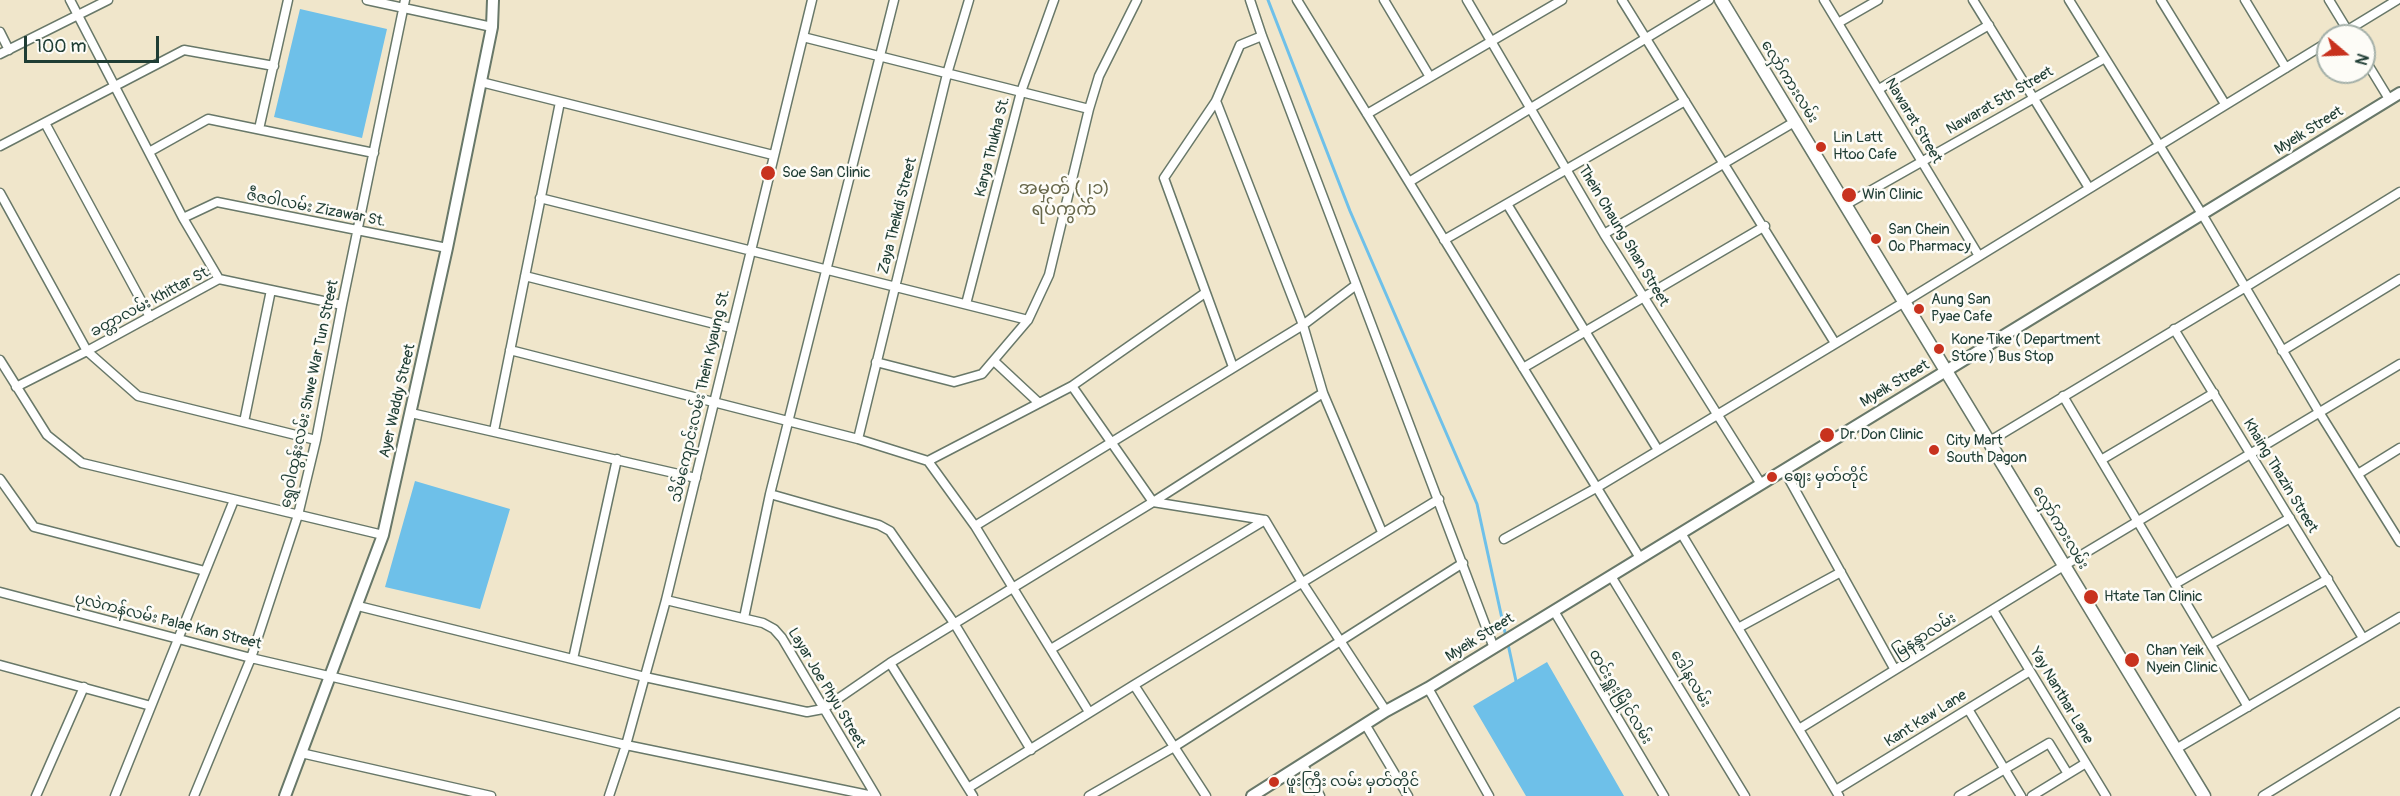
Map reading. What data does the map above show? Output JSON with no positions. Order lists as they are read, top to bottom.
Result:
{
  "streets": {
    "main road": ["လှော်ကားလမ်း"],
    "street": [
      "Nawarat 5th Street",
      "Nawarat Street",
      "Myeik Street",
      "Karya Thukha St.",
      "ဇီဇဝါလမ်း Zizawar St.",
      "Zaya Theikdi Street",
      "Thein Chaung Shan Street",
      "ခတ္တာလမ်း Khittar St.",
      "ရွှေဝါထွန်းလမ်း Shwe War Tun Street",
      "သိမ်ကျောင်းလမ်း Thein Kyaung St.",
      "Ayer Waddy Street",
      "Khaing Thazin Street",
      "ပုလဲကန်လမ်း Palae Kan Street",
      "မြနန္ဒာလမ်း",
      "ဒေါနလမ်း",
      "Layar Joe Phyu Street",
      "Yay Nanthar Lane",
      "ထင်းရှူးမြိုင်လမ်း",
      "Kant Kaw Lane"
    ]
  },
  "crossings": [
    ["လှော်ကားလမ်း", "Nawarat 5th Street"],
    ["လှော်ကားလမ်း", "Myeik Street"],
    ["လှော်ကားလမ်း", "မြနန္ဒာလမ်း"],
    ["Nawarat 5th Street", "Nawarat Street"],
    ["Myeik Street", "Thein Chaung Shan Street"],
    ["Myeik Street", "ဒေါနလမ်း"],
    ["Myeik Street", "ထင်းရှူးမြိုင်လမ်း"],
    ["ဇီဇဝါလမ်း Zizawar St.", "ရွှေဝါထွန်းလမ်း Shwe War Tun Street"],
    ["ဇီဇဝါလမ်း Zizawar St.", "Ayer Waddy Street"],
    ["ခတ္တာလမ်း Khittar St.", "ရွှေဝါထွန်းလမ်း Shwe War Tun Street"],
    ["ရွှေဝါထွန်းလမ်း Shwe War Tun Street", "ပုလဲကန်လမ်း Palae Kan Street"],
    ["သိမ်ကျောင်းလမ်း Thein Kyaung St.", "ပုလဲကန်လမ်း Palae Kan Street"],
    ["သိမ်ကျောင်းလမ်း Thein Kyaung St.", "Layar Joe Phyu Street"],
    ["Ayer Waddy Street", "ပုလဲကန်လမ်း Palae Kan Street"],
    ["Khaing Thazin Street", "မြနန္ဒာလမ်း"],
    ["ပုလဲကန်လမ်း Palae Kan Street", "Layar Joe Phyu Street"],
    ["မြနန္ဒာလမ်း", "Yay Nanthar Lane"],
    ["Yay Nanthar Lane", "Kant Kaw Lane"]
  ],
  "districts": ["အမှတ် (၂၁) ရပ်ကွက်"],
  "places": [
    "Lin Latt Htoo Cafe",
    "Soe San Clinic",
    "Win Clinic",
    "San Chein Oo Pharmacy",
    "Aung San Pyae Cafe",
    "Kone Tike ( Department Store ) Bus Stop",
    "Dr. Don Clinic",
    "City Mart South Dagon",
    "ဈေး မှတ်တိုင်",
    "Htate Tan Clinic",
    "Chan Yeik Nyein Clinic",
    "ဖူးကြီး လမ်း မှတ်တိုင်"
  ],
  "scale_bar": "100 m",
  "north": "right"
}
